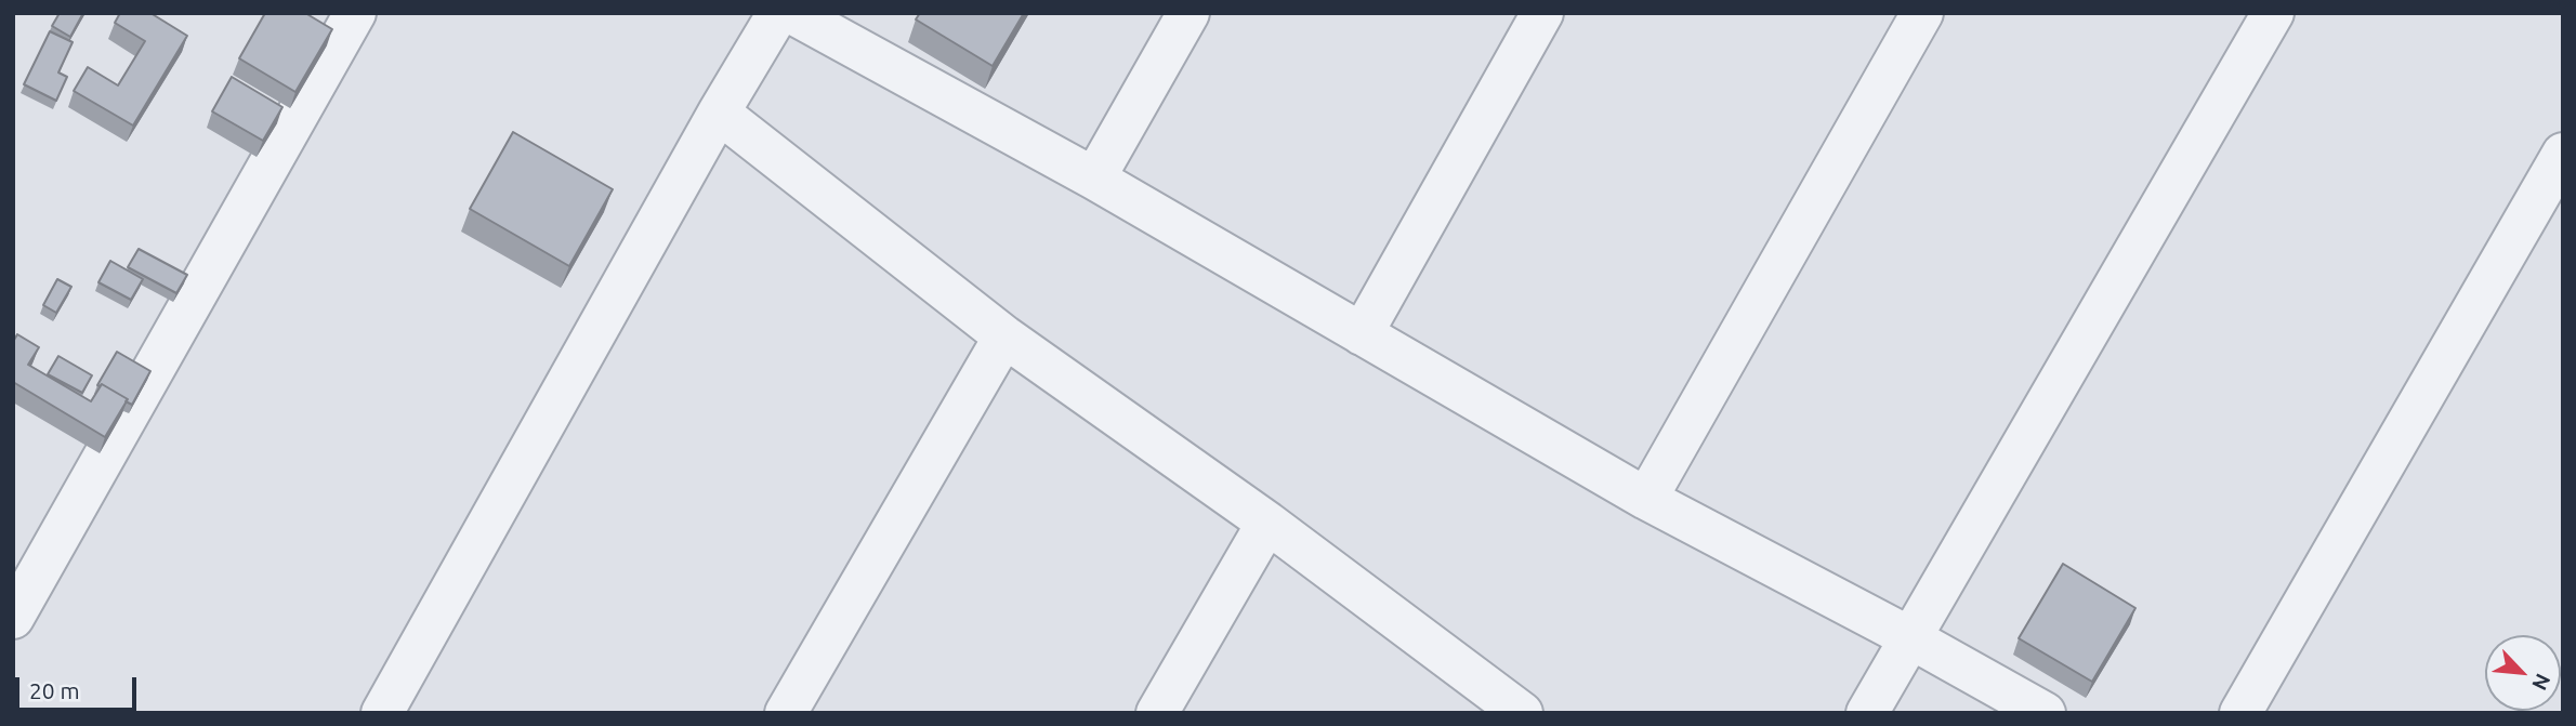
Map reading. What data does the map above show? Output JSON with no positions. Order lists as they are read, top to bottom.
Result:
{
  "scale_bar": "20 m",
  "north": "bottom right"
}
